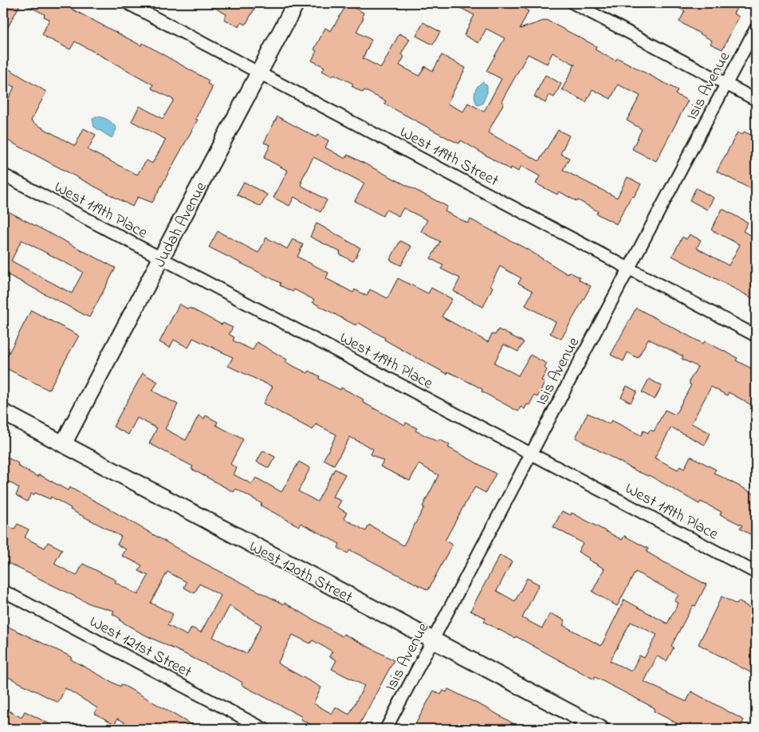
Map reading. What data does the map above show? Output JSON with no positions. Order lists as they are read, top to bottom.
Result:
{
  "streets": {
    "main road": ["Judah Avenue", "West 120th Street"],
    "street": [
      "Isis Avenue",
      "West 119th Street",
      "West 119th Place",
      "West 121st Street"
    ]
  },
  "crossings": [
    ["Isis Avenue", "West 119th Street"],
    ["Isis Avenue", "West 119th Place"],
    ["Isis Avenue", "West 120th Street"],
    ["West 119th Street", "Judah Avenue"],
    ["West 119th Place", "Judah Avenue"],
    ["Judah Avenue", "West 120th Street"]
  ]
}
